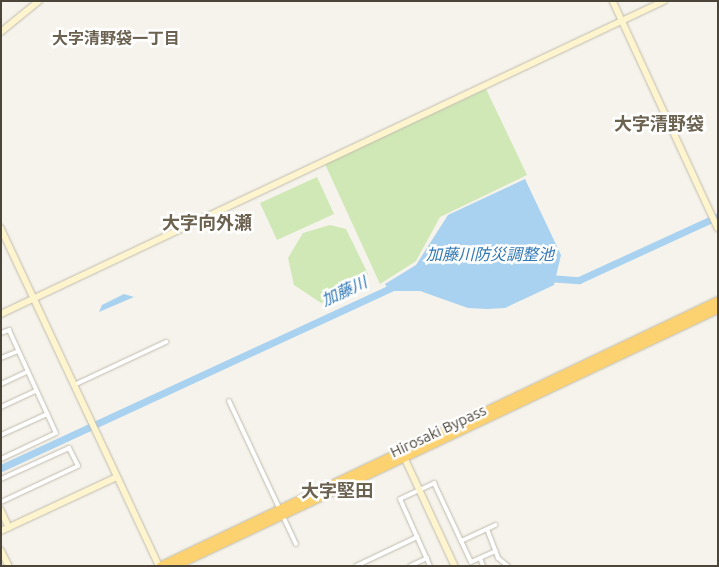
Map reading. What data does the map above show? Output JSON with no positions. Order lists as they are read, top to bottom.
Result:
{
  "streets": {
    "highway": ["Hirosaki Bypass"]
  },
  "districts": [
    "大字清野袋一丁目",
    "大字清野袋",
    "大字向外瀬",
    "大字堅田"
  ],
  "water": ["加藤川防災調整池", "加藤川"]
}
